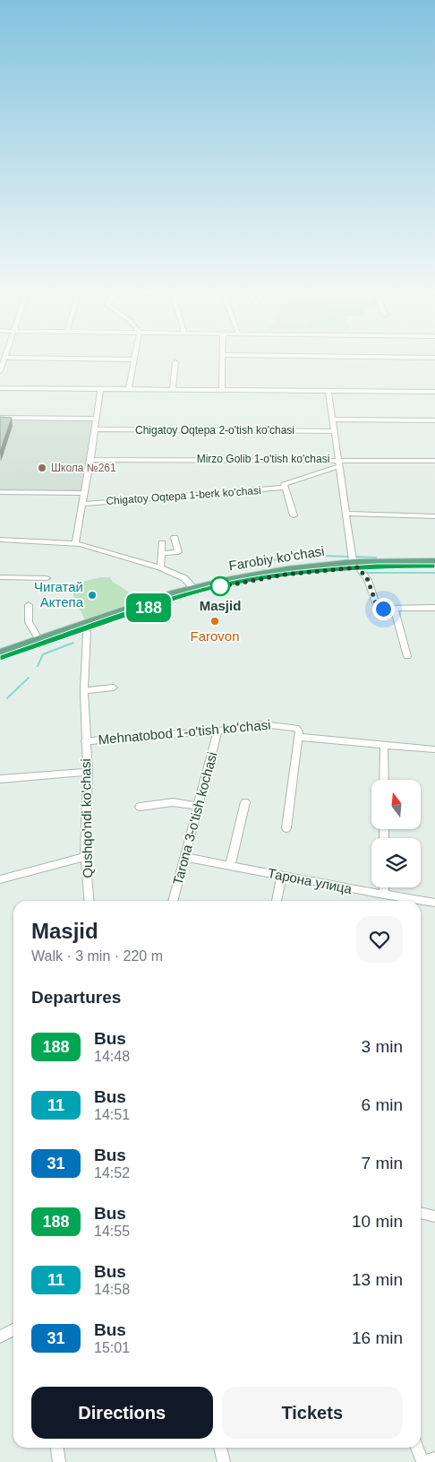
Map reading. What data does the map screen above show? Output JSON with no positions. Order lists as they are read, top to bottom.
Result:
{
  "streets": {
    "main road": ["Farobiy ko'chasi"],
    "street": [
      "Chigatoy Oqtepa 2-o'tish ko'chasi",
      "Mirzo Golib 1-o'tish ko'chasi",
      "Chigatoy Oqtepa 1-berk ko'chasi",
      "Mehnatobod 1-o'tish ko'chasi",
      "Qushqo'ndi ko'chasi",
      "Tarona 3-o'tish kochasi",
      "Тарона улица"
    ]
  },
  "crossings": [
    ["Mirzo Golib 1-o'tish ko'chasi", "Chigatoy Oqtepa 1-berk ko'chasi"],
    ["Farobiy ko'chasi", "Qushqo'ndi ko'chasi"],
    ["Mehnatobod 1-o'tish ko'chasi", "Qushqo'ndi ko'chasi"],
    ["Mehnatobod 1-o'tish ko'chasi", "Tarona 3-o'tish kochasi"],
    ["Tarona 3-o'tish kochasi", "Тарона улица"]
  ],
  "places": [
    "Школа №261",
    "Masjid",
    "Чигатай Актепа",
    "Farovon"
  ],
  "lines": ["bus line 188"],
  "north": "top",
  "page": {
    "on_map": "188",
    "heading": [
      ["Masjid", "Walk · 3 min · 220 m"],
      "Departures"
    ],
    "list": [
      {
        "mark": "188",
        "name": "Bus",
        "note": "14:48",
        "value": "3 min"
      },
      {
        "mark": "11",
        "name": "Bus",
        "note": "14:51",
        "value": "6 min"
      },
      {
        "mark": "31",
        "name": "Bus",
        "note": "14:52",
        "value": "7 min"
      },
      {
        "mark": "188",
        "name": "Bus",
        "note": "14:55",
        "value": "10 min"
      },
      {
        "mark": "11",
        "name": "Bus",
        "note": "14:58",
        "value": "13 min"
      },
      {
        "mark": "31",
        "name": "Bus",
        "note": "15:01",
        "value": "16 min"
      }
    ],
    "buttons": ["Directions", "Tickets"]
  }
}
